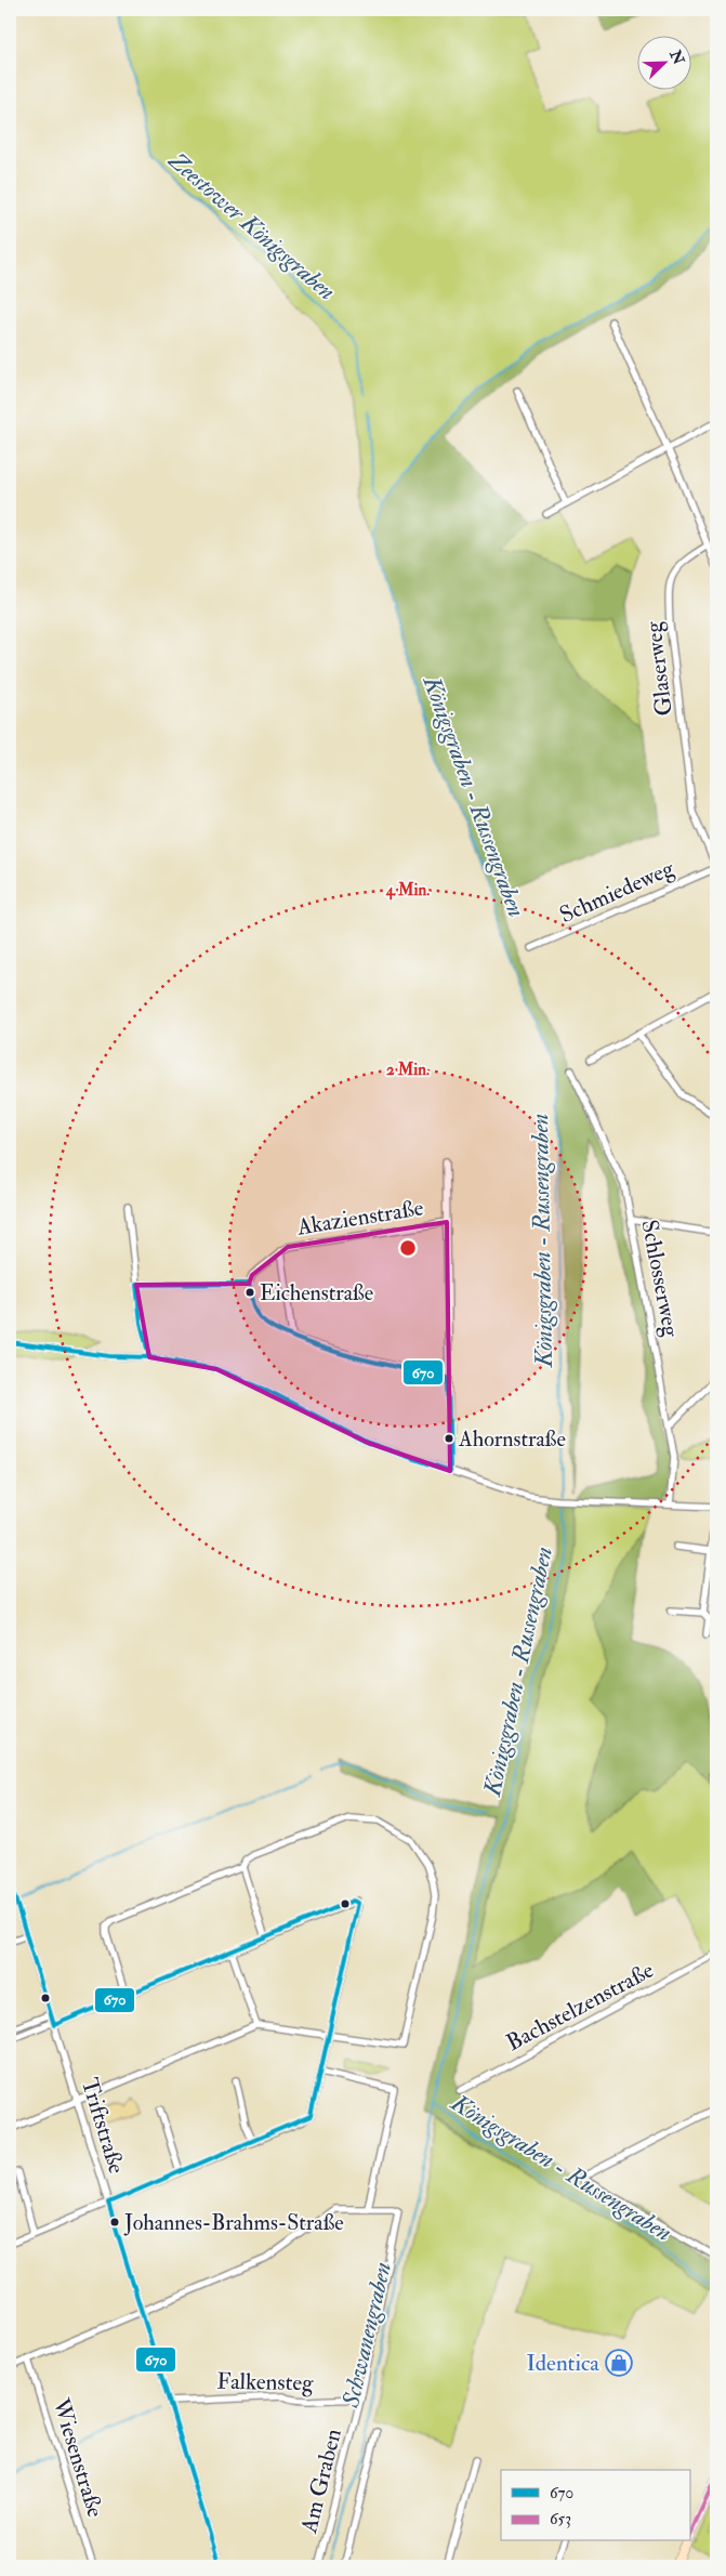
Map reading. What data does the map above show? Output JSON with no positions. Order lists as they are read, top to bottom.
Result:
{
  "streets": {
    "street": [
      "Glaserweg",
      "Schmiedeweg",
      "Akazienstraße",
      "Schlosserweg",
      "Bachstelzenstraße",
      "Triftstraße",
      "Falkensteg",
      "Wiesenstraße",
      "Am Graben"
    ]
  },
  "crossings": [
    ["Glaserweg", "Schmiedeweg"],
    ["Triftstraße", "Falkensteg"],
    ["Falkensteg", "Am Graben"]
  ],
  "water": ["Zeestower Königsgraben", "Königsgraben - Russengraben", "Schwanengraben"],
  "places": {
    "other": ["Eichenstraße", "Ahornstraße", "Johannes-Brahms-Straße"],
    "shop": ["Identica"]
  },
  "lines": ["transit line 670", "transit line 653"],
  "legend": ["670", "653"],
  "north": "top right",
  "rings": ["4 Min.", "2 Min."]
}
